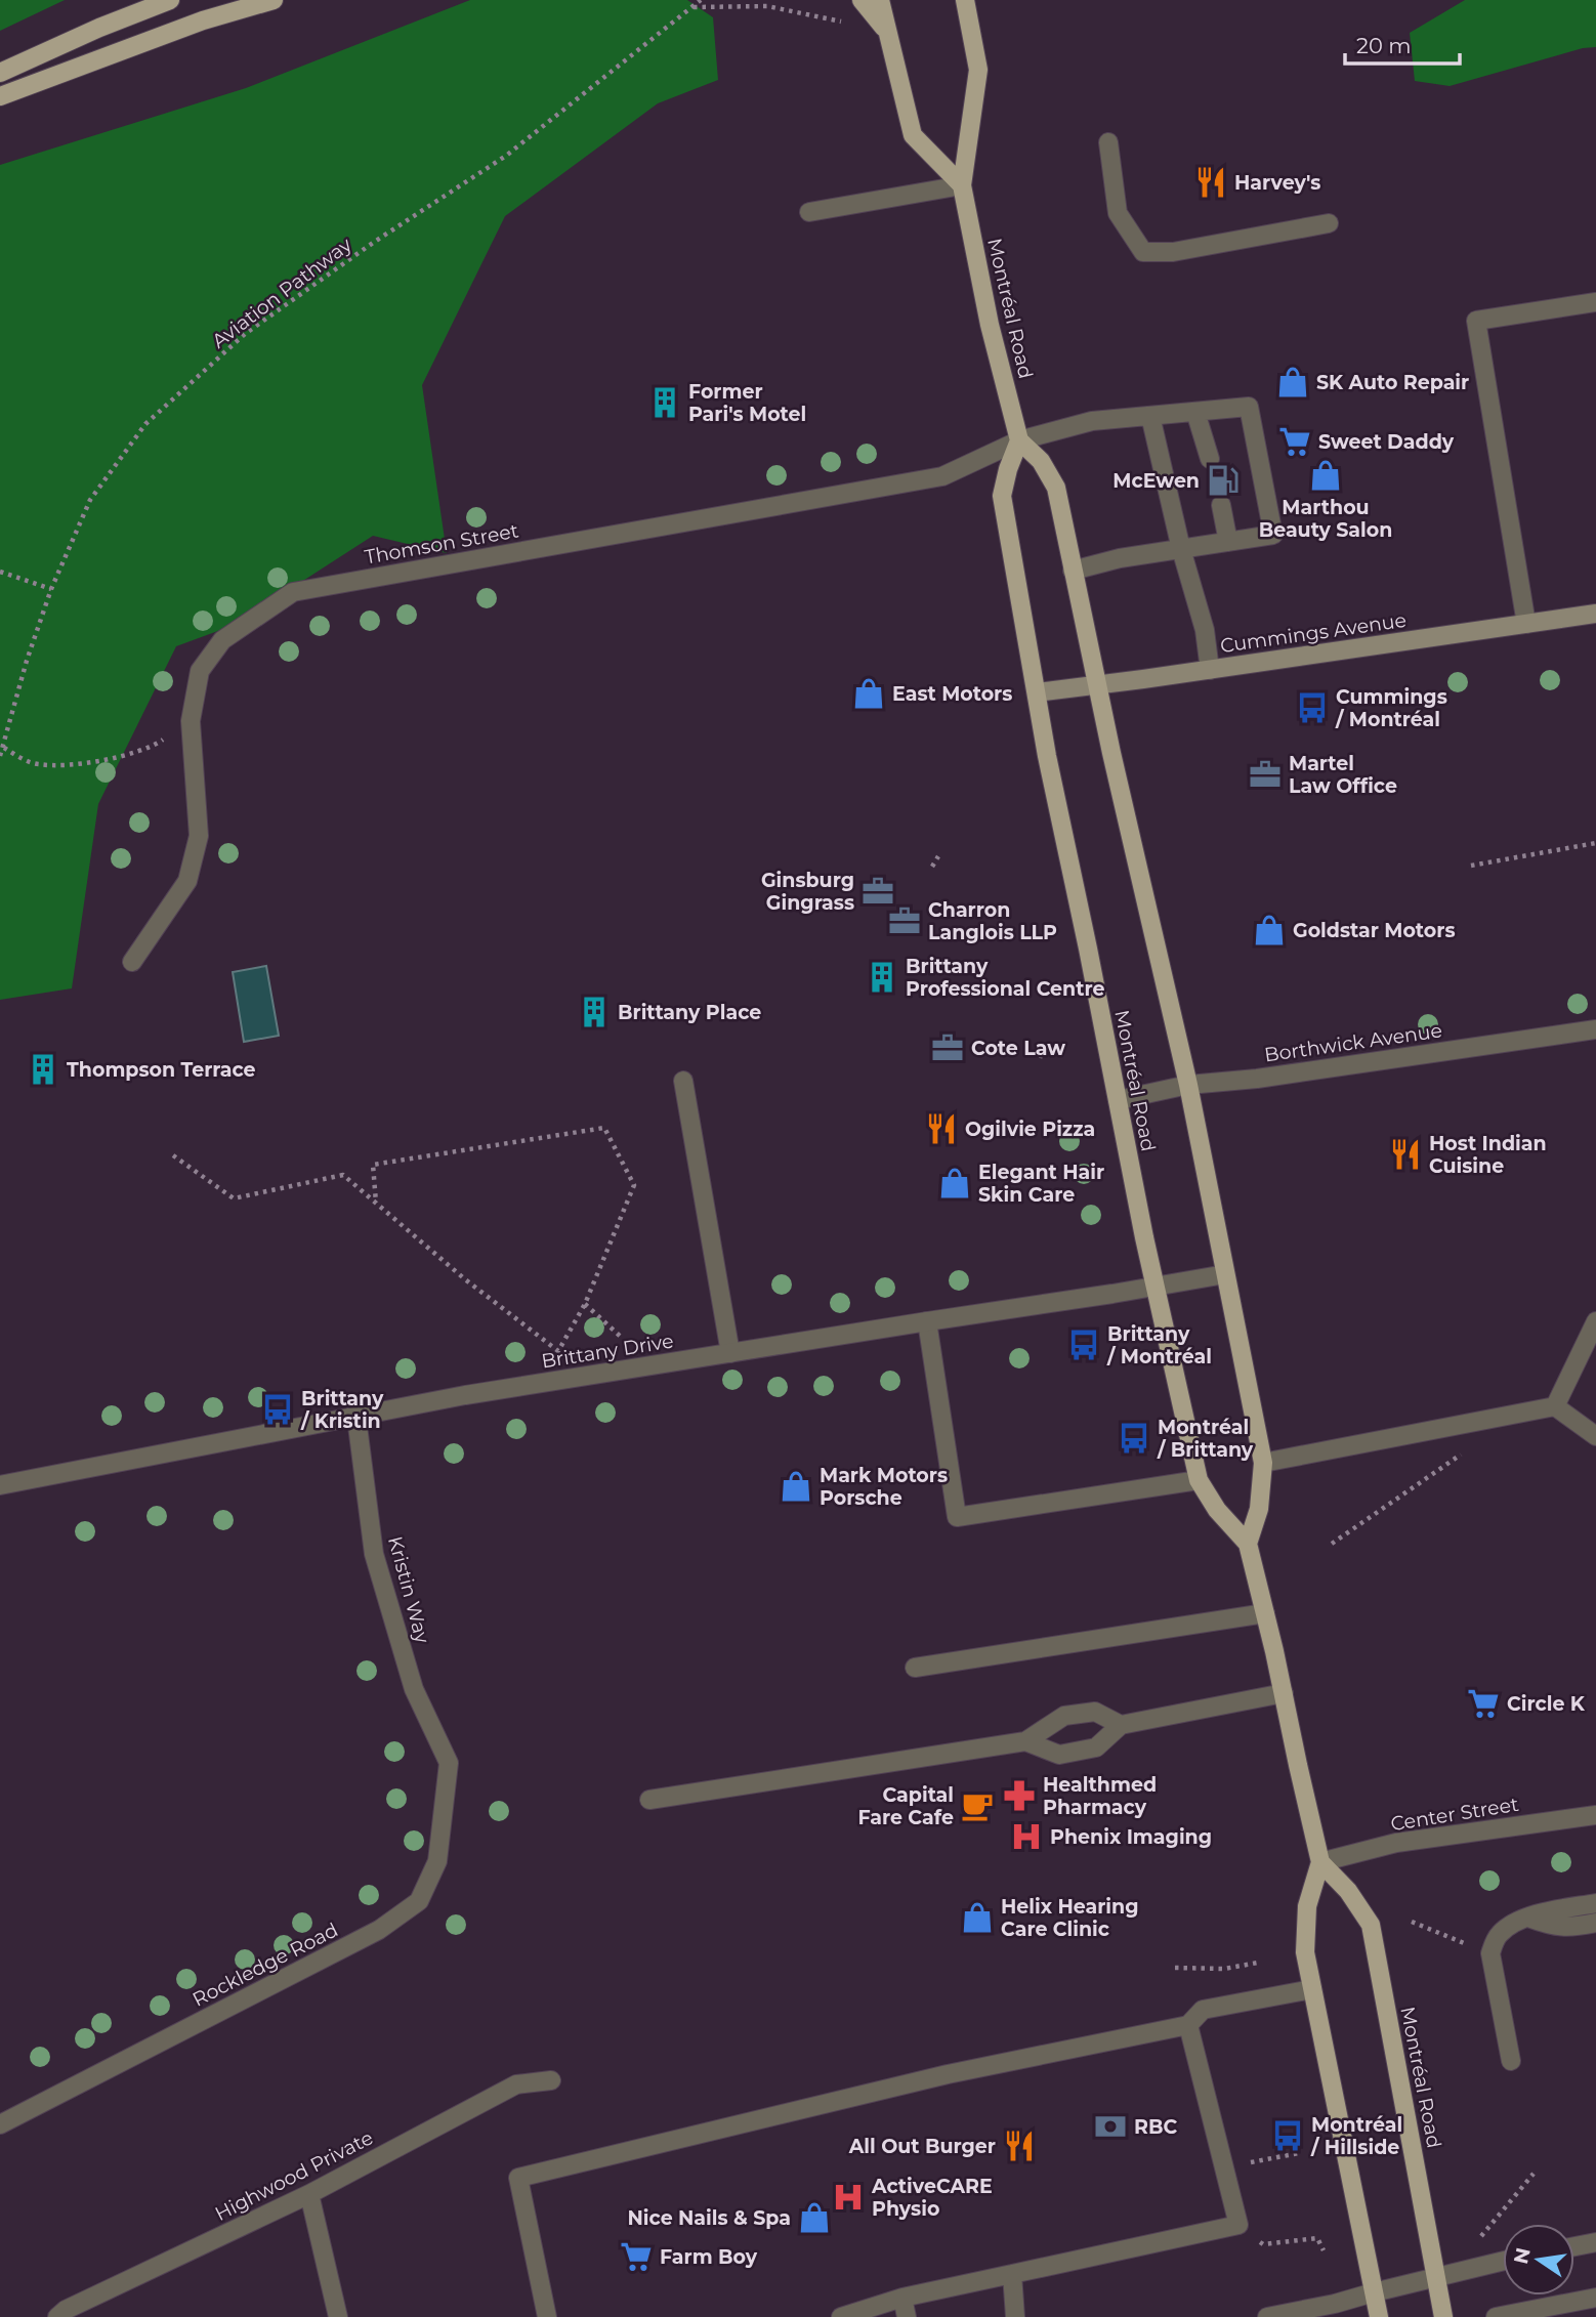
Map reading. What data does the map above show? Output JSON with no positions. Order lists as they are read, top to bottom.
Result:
{
  "streets": {
    "main road": ["Montréal Road"],
    "street": [
      "Thomson Street",
      "Cummings Avenue",
      "Borthwick Avenue",
      "Brittany Drive",
      "Kristin Way",
      "Center Street",
      "Rockledge Road",
      "Highwood Private"
    ],
    "path": ["Aviation Pathway"]
  },
  "crossings": [
    ["Montréal Road", "Thomson Street"],
    ["Montréal Road", "Cummings Avenue"],
    ["Montréal Road", "Borthwick Avenue"],
    ["Montréal Road", "Brittany Drive"],
    ["Montréal Road", "Center Street"],
    ["Brittany Drive", "Kristin Way"],
    ["Kristin Way", "Rockledge Road"]
  ],
  "places": {
    "restaurant": [
      "Harvey's",
      "Ogilvie Pizza",
      "Host Indian Cuisine",
      "All Out Burger"
    ],
    "shop": [
      "SK Auto Repair",
      "Marthou Beauty Salon",
      "East Motors",
      "Goldstar Motors",
      "Elegant Hair Skin Care",
      "Mark Motors Porsche",
      "Helix Hearing Care Clinic",
      "Nice Nails & Spa"
    ],
    "building": [
      "Former Pari's Motel",
      "Brittany Professional Centre",
      "Brittany Place",
      "Thompson Terrace"
    ],
    "supermarket": ["Sweet Daddy", "Circle K", "Farm Boy"],
    "fuel station": ["McEwen"],
    "bus stop": [
      "Cummings / Montréal",
      "Brittany / Montréal",
      "Brittany / Kristin",
      "Montréal / Brittany",
      "Montréal / Hillside"
    ],
    "office": [
      "Martel Law Office",
      "Ginsburg Gingrass",
      "Charron Langlois LLP",
      "Cote Law"
    ],
    "pharmacy": ["Healthmed Pharmacy"],
    "cafe": ["Capital Fare Cafe"],
    "hospital": ["Phenix Imaging", "ActiveCARE Physio"],
    "bank": ["RBC"]
  },
  "scale_bar": "20 m",
  "north": "left"
}
